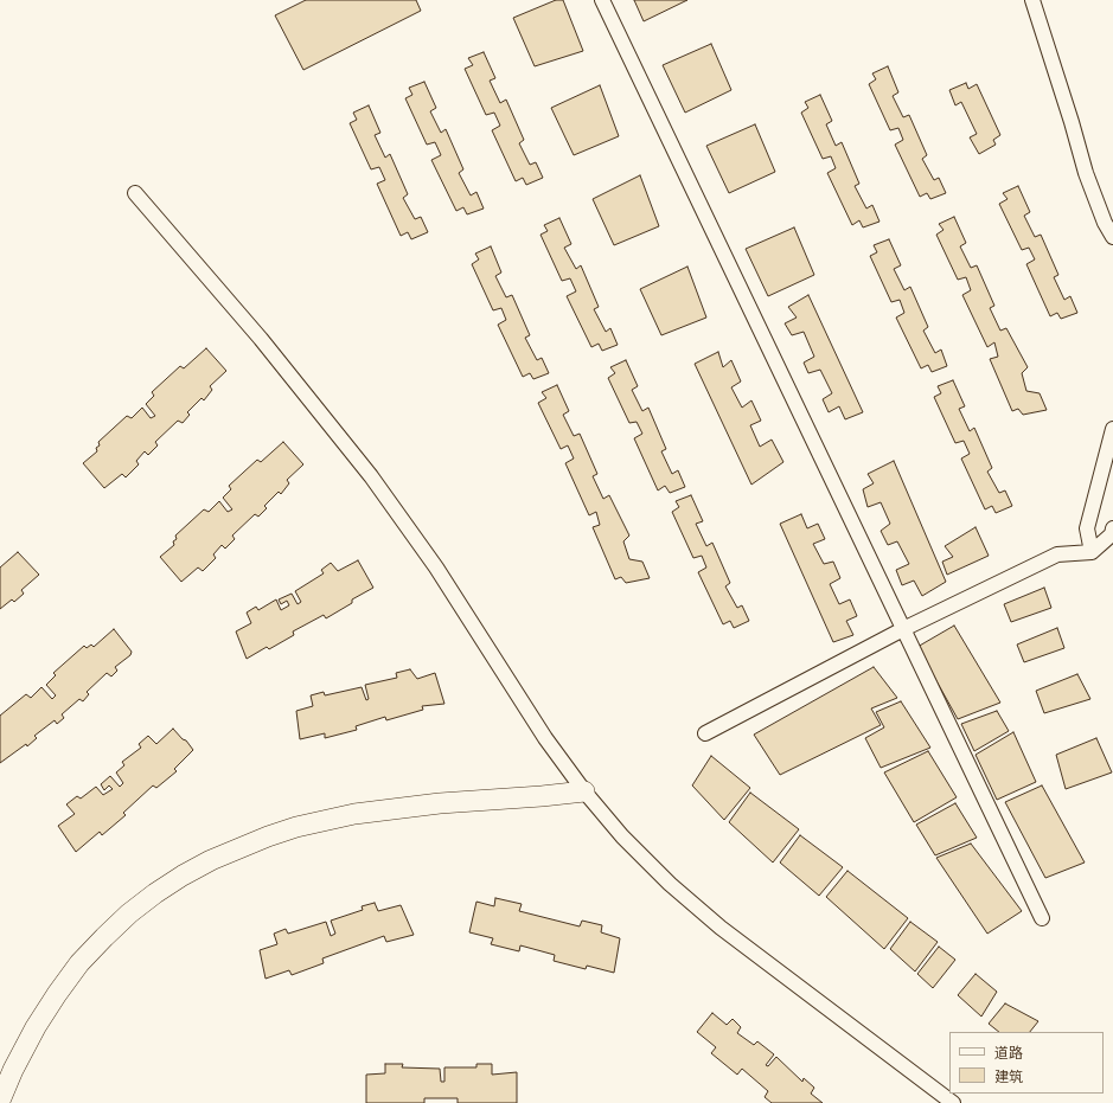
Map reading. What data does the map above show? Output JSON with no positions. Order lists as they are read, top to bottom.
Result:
{
  "legend": ["道路", "建筑"]
}
